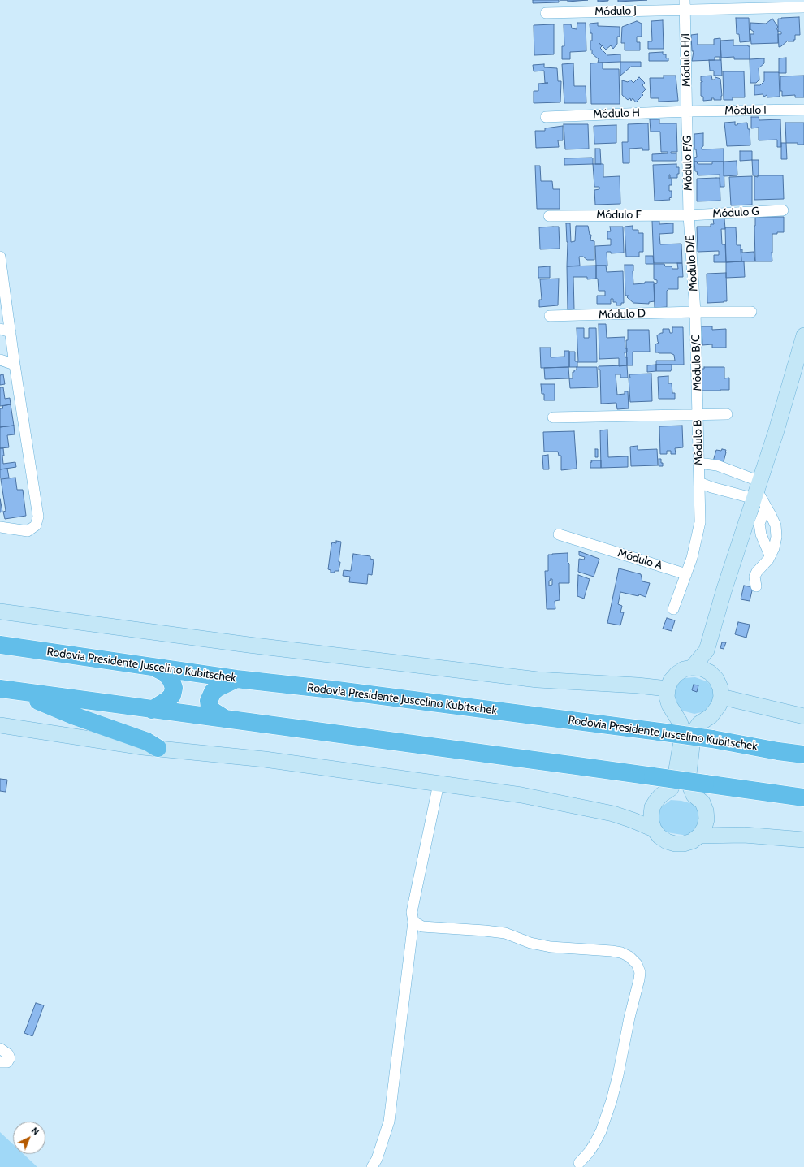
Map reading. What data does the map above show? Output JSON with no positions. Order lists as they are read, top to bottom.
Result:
{
  "streets": {
    "highway": ["Rodovia Presidente Juscelino Kubitschek"],
    "street": [
      "Módulo J",
      "Módulo H/I",
      "Módulo I",
      "Módulo H",
      "Módulo F/G",
      "Módulo G",
      "Módulo F",
      "Módulo D/E",
      "Módulo D",
      "Módulo B/C",
      "Módulo B",
      "Módulo A"
    ]
  },
  "crossings": [
    ["Módulo J", "Módulo H/I"],
    ["Módulo H/I", "Módulo I"],
    ["Módulo H/I", "Módulo H"],
    ["Módulo H/I", "Módulo F/G"],
    ["Módulo I", "Módulo H"],
    ["Módulo I", "Módulo F/G"],
    ["Módulo H", "Módulo F/G"],
    ["Módulo F/G", "Módulo G"],
    ["Módulo F/G", "Módulo F"],
    ["Módulo F/G", "Módulo D/E"],
    ["Módulo G", "Módulo F"],
    ["Módulo G", "Módulo D/E"],
    ["Módulo F", "Módulo D/E"],
    ["Módulo D/E", "Módulo D"],
    ["Módulo D/E", "Módulo B/C"],
    ["Módulo D", "Módulo B/C"],
    ["Módulo B/C", "Módulo B"],
    ["Módulo B", "Módulo A"]
  ],
  "north": "top right"
}
